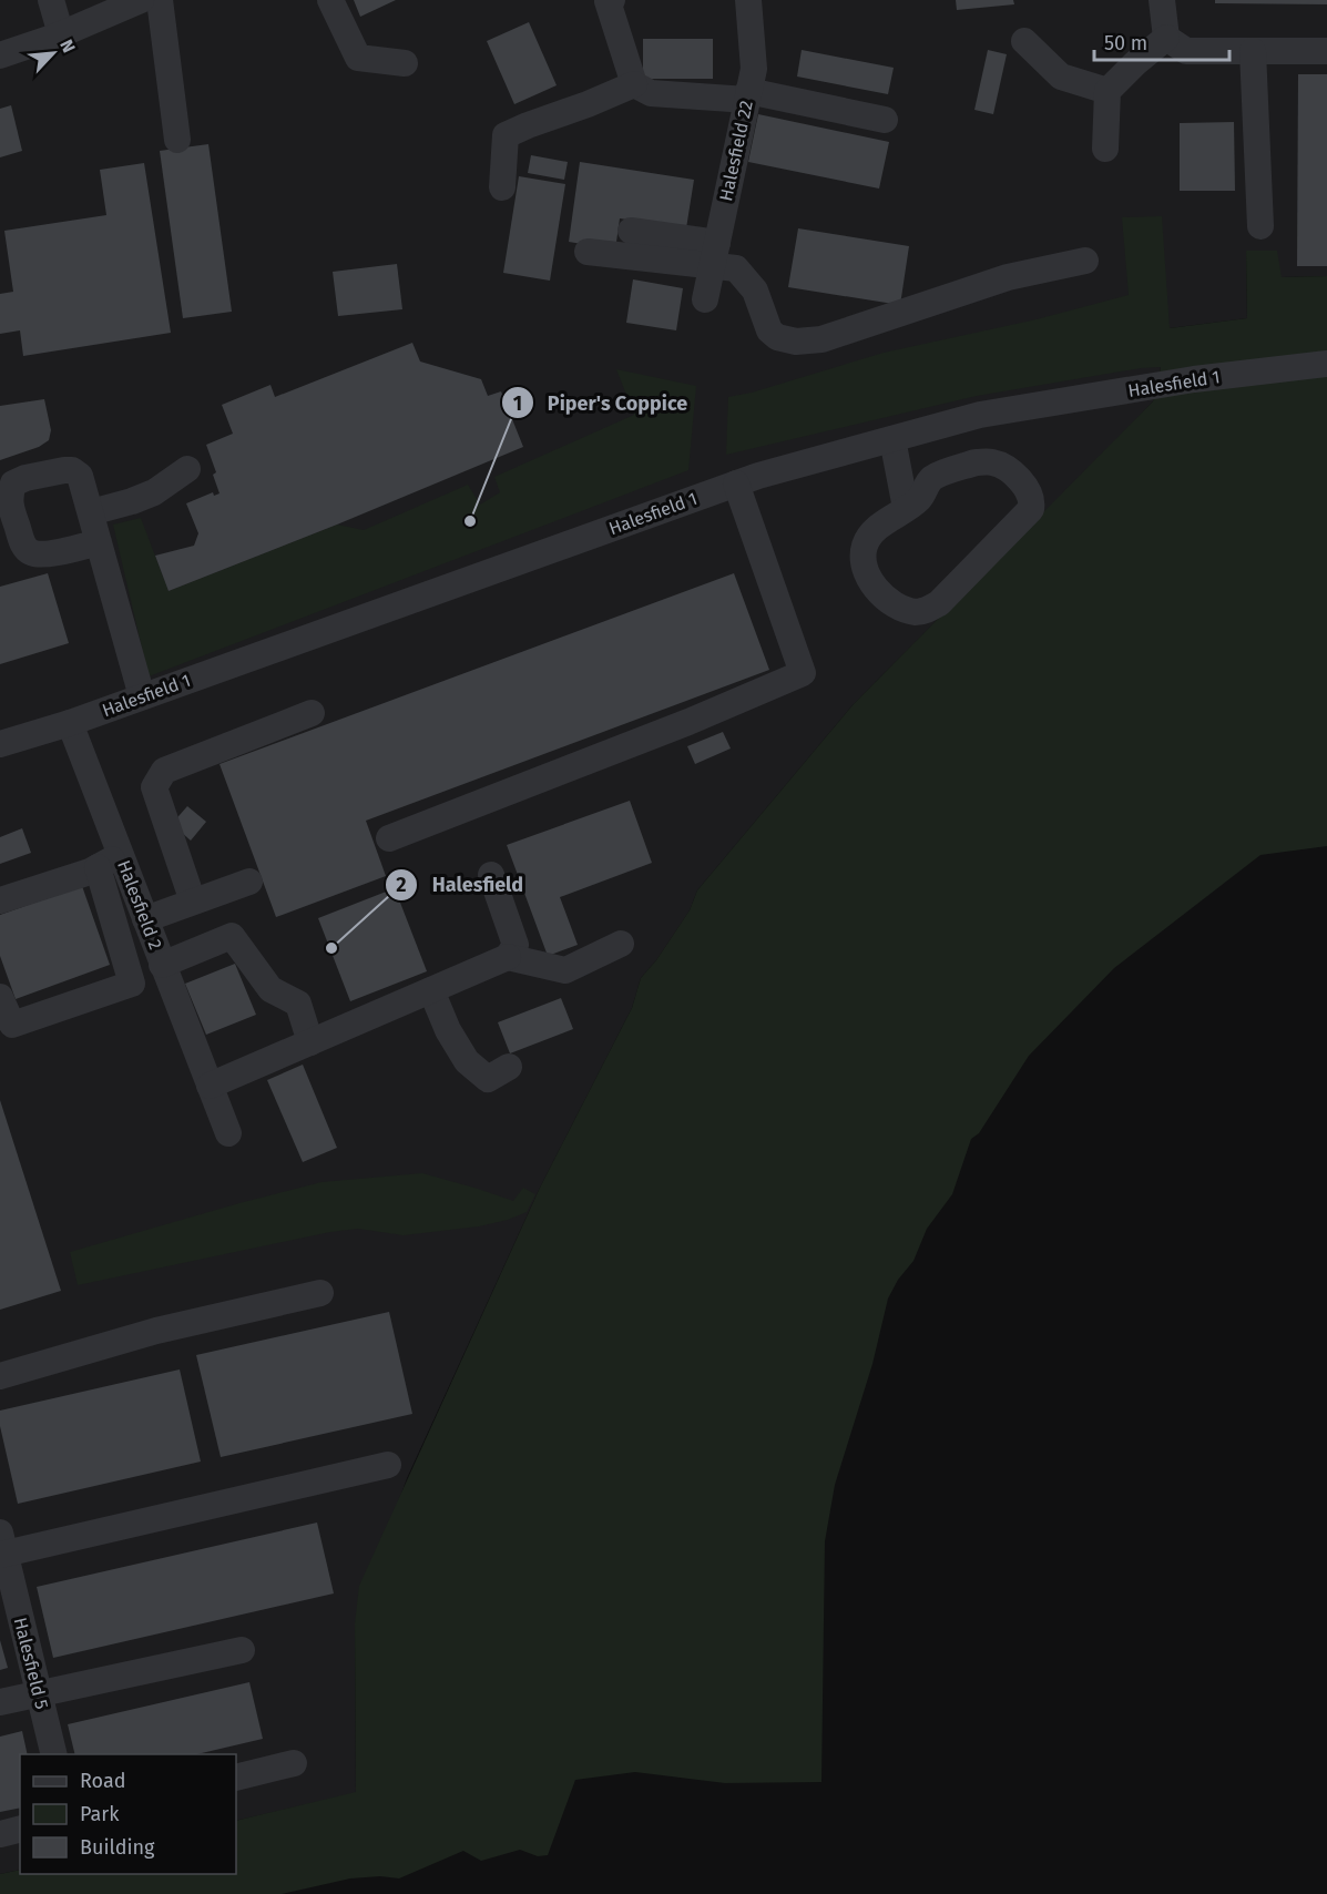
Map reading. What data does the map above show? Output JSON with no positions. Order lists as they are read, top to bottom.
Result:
{
  "streets": {
    "street": [
      "Halesfield 22",
      "Halesfield 1",
      "Halesfield 2",
      "Halesfield 5"
    ]
  },
  "crossings": [
    ["Halesfield 1", "Halesfield 2"]
  ],
  "places": ["Piper's Coppice", "Halesfield"],
  "legend": ["Road", "Park", "Building"],
  "scale_bar": "50 m",
  "north": "top right"
}
